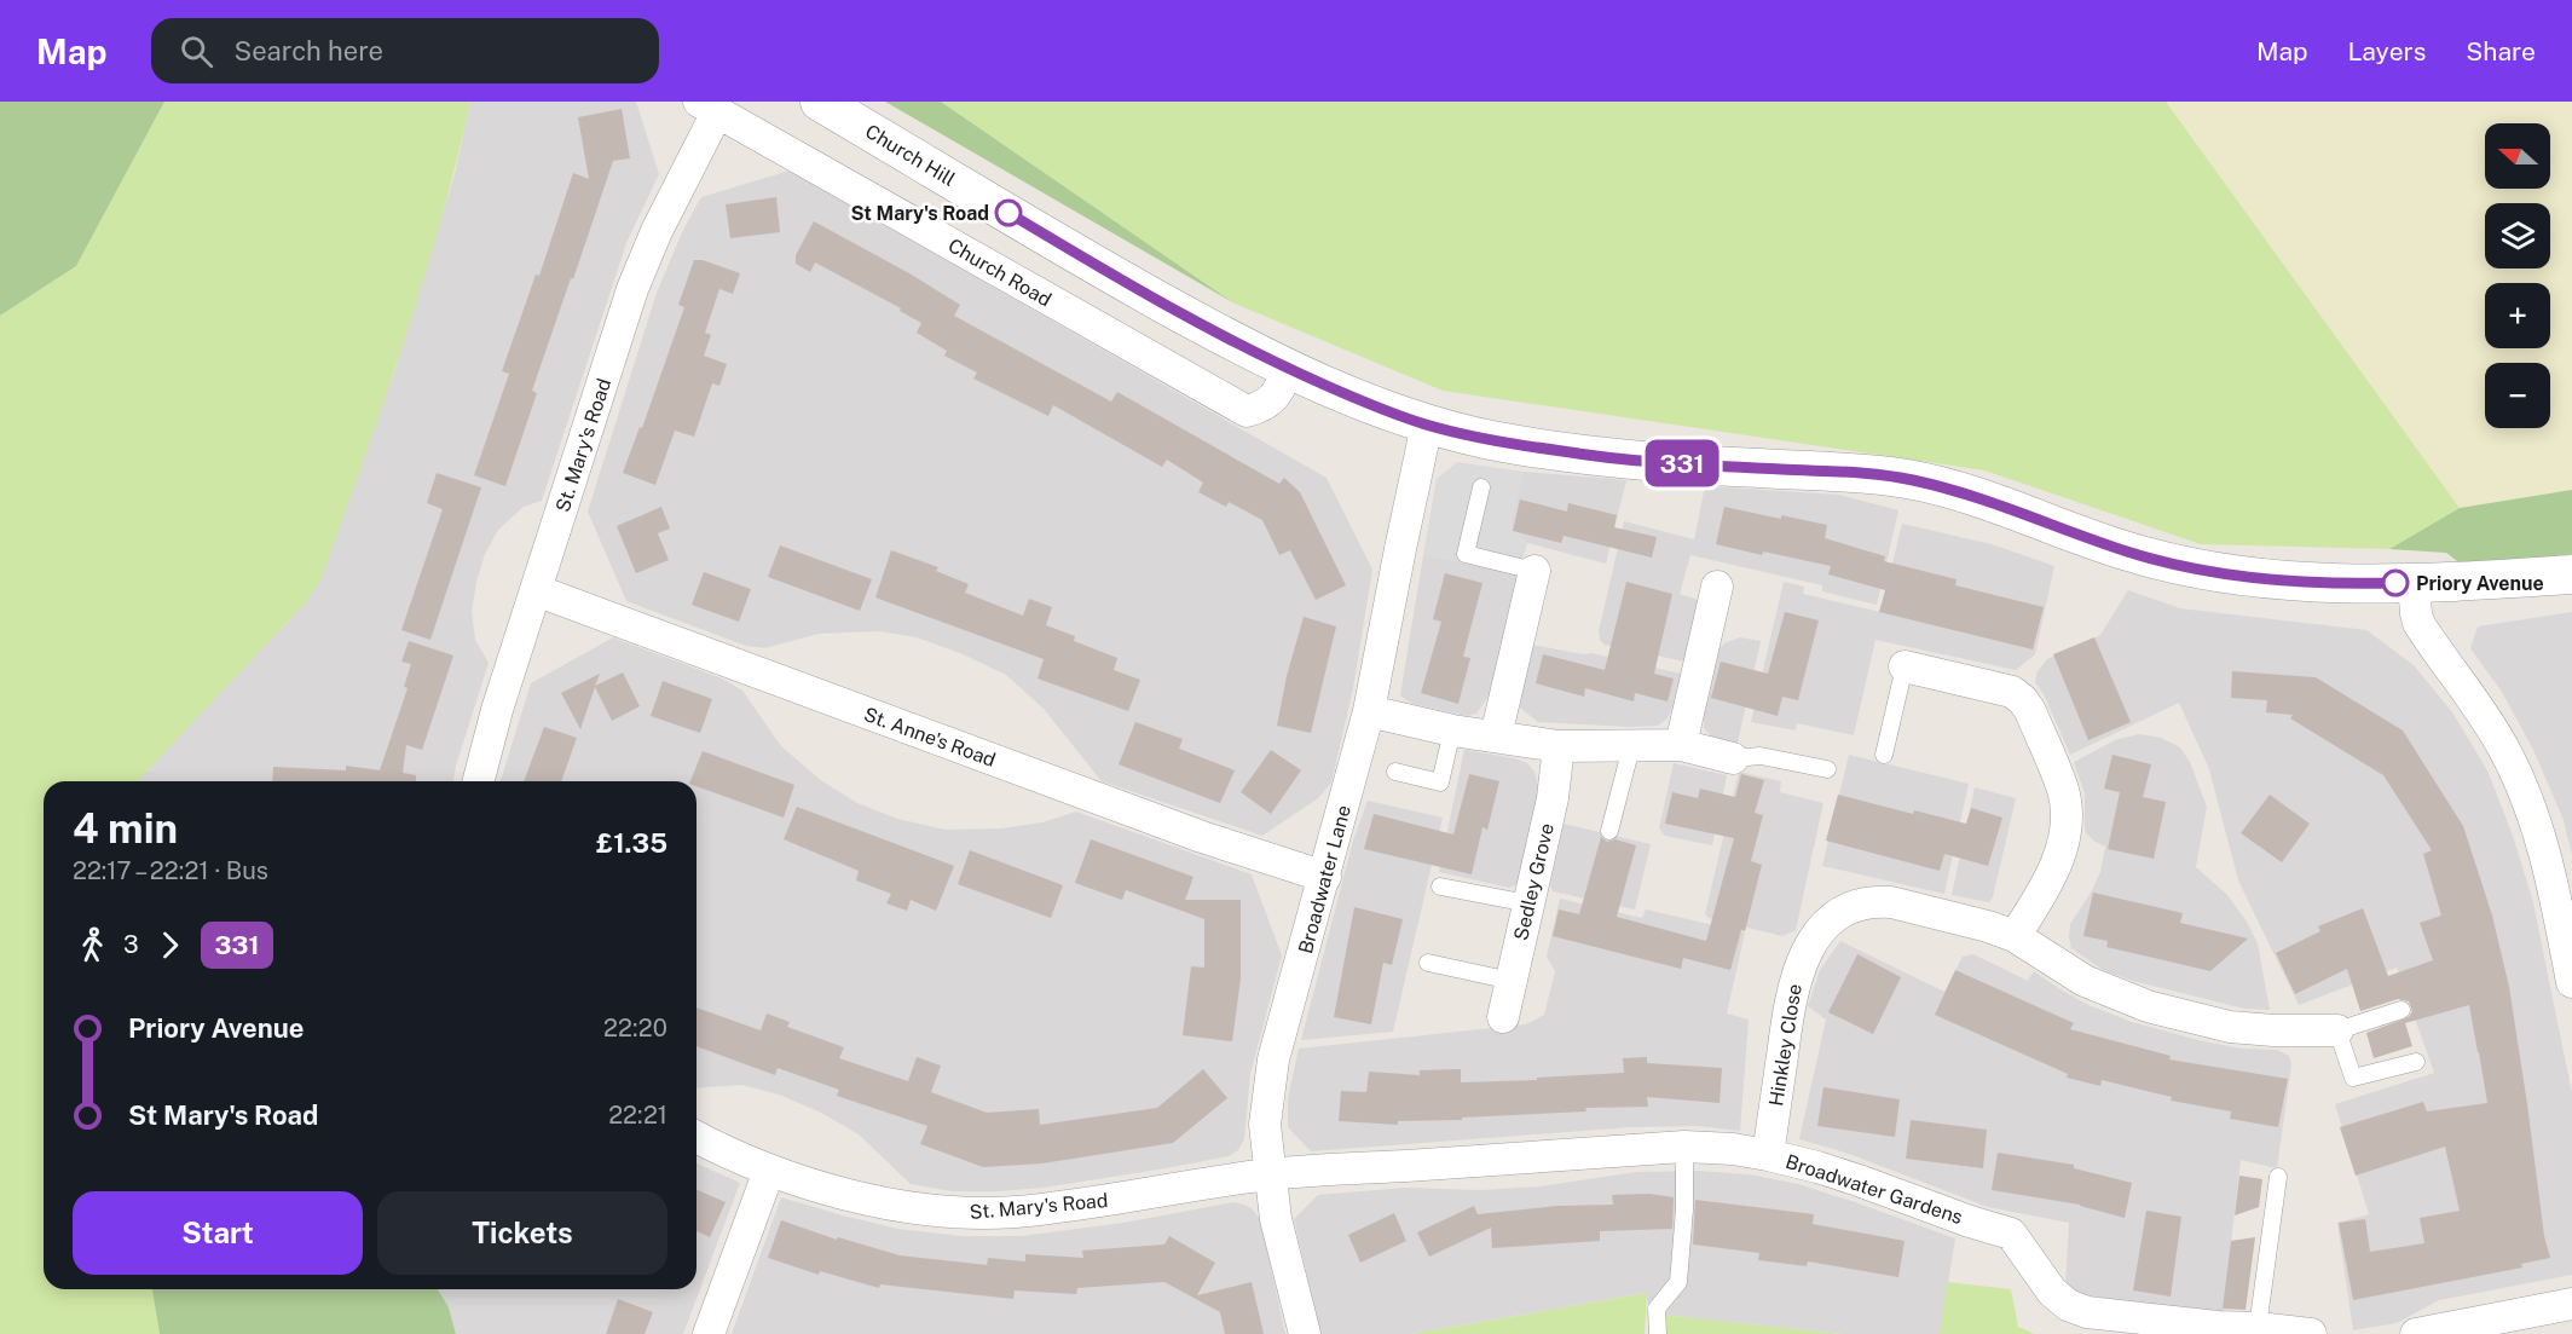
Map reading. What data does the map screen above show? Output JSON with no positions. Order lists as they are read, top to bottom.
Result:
{
  "streets": {
    "street": [
      "Church Hill",
      "Church Road",
      "St. Mary's Road",
      "St. Anne's Road",
      "Broadwater Lane",
      "Sedley Grove",
      "Hinkley Close",
      "Broadwater Gardens"
    ]
  },
  "crossings": [
    ["Church Hill", "Church Road"],
    ["Church Hill", "Broadwater Lane"],
    ["Church Road", "St. Mary's Road"],
    ["St. Mary's Road", "St. Anne's Road"],
    ["St. Mary's Road", "Broadwater Lane"],
    ["St. Mary's Road", "Broadwater Gardens"],
    ["St. Anne's Road", "Broadwater Lane"],
    ["Broadwater Lane", "Broadwater Gardens"],
    ["Hinkley Close", "Broadwater Gardens"]
  ],
  "places": ["St Mary's Road", "Priory Avenue"],
  "lines": ["bus line 331"],
  "north": "left",
  "page": {
    "header": "Map",
    "search": "Search here",
    "nav": ["Map", "Layers", "Share"],
    "on_map": "331",
    "map_buttons": ["+", "−"],
    "heading": ["4 min", "22:17 – 22:21 · Bus", "£1.35"],
    "legs": ["3", "331"],
    "list": [
      {
        "name": "Priory Avenue",
        "value": "22:20"
      },
      {
        "name": "St Mary's Road",
        "value": "22:21"
      }
    ],
    "buttons": ["Start", "Tickets"]
  }
}
